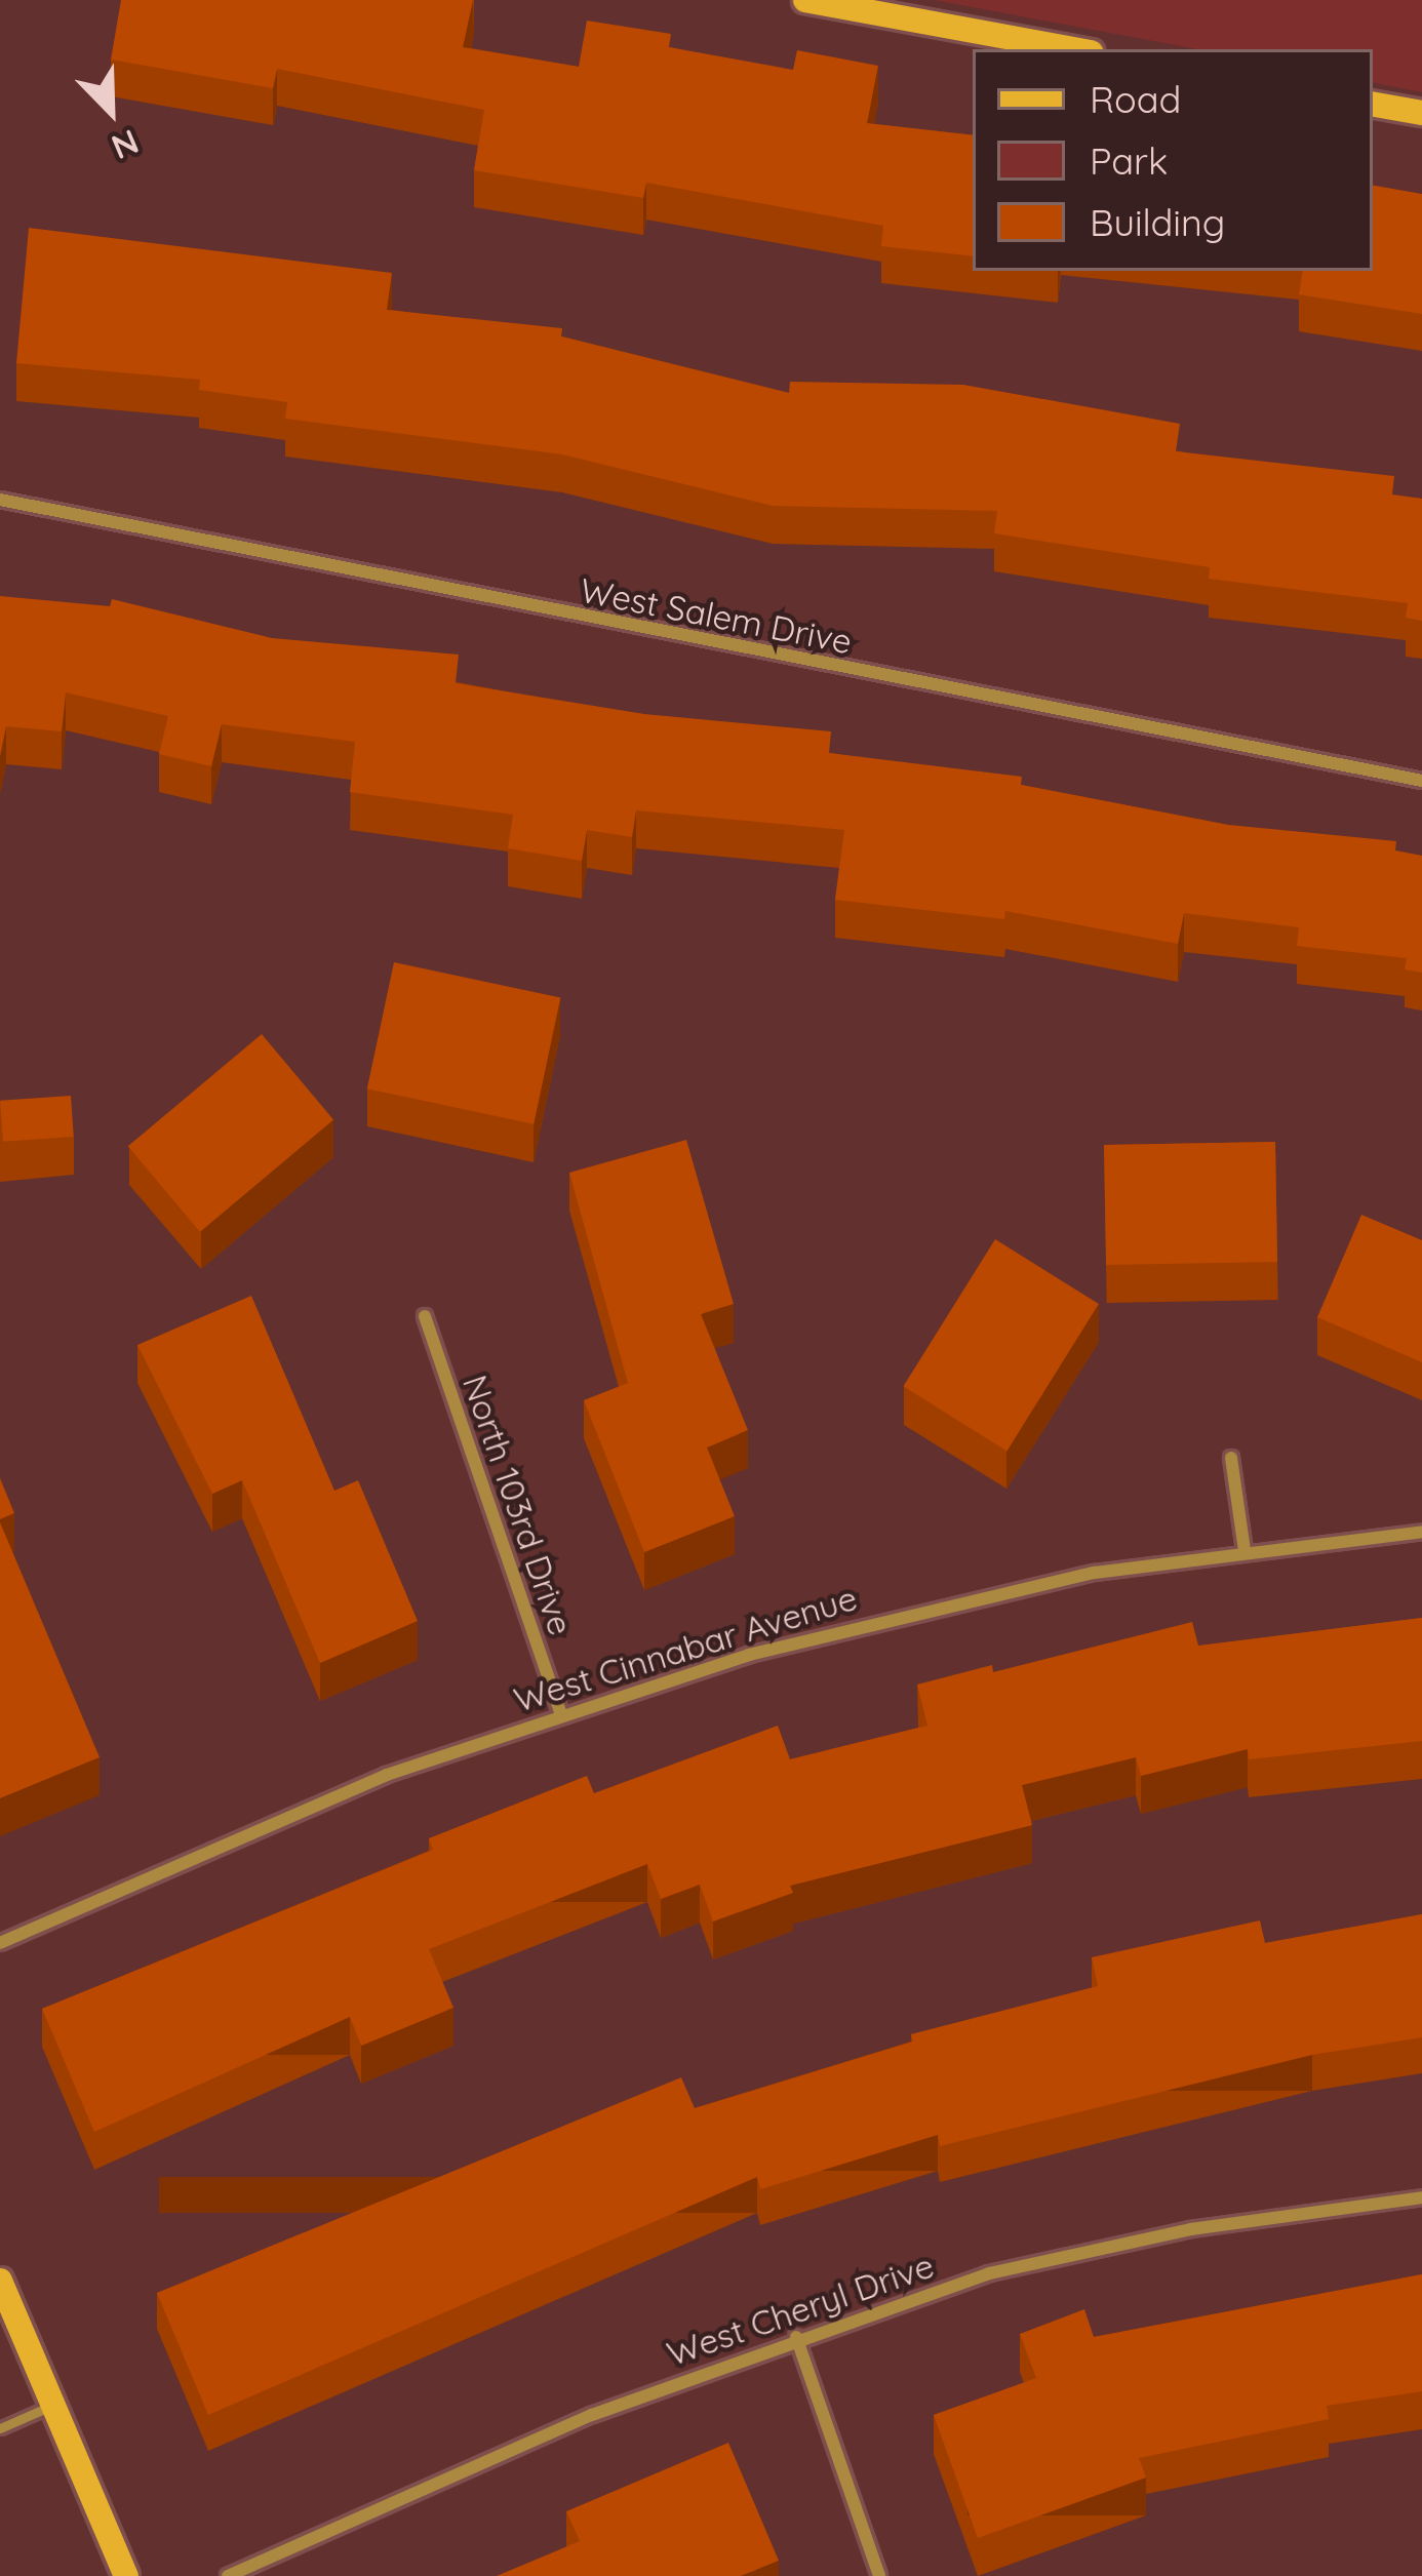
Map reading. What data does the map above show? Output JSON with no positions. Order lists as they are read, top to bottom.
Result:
{
  "streets": {
    "street": [
      "West Salem Drive",
      "North 103rd Drive",
      "West Cinnabar Avenue",
      "West Cheryl Drive"
    ]
  },
  "crossings": [
    ["North 103rd Drive", "West Cinnabar Avenue"]
  ],
  "legend": ["Road", "Park", "Building"],
  "north": "bottom right"
}
